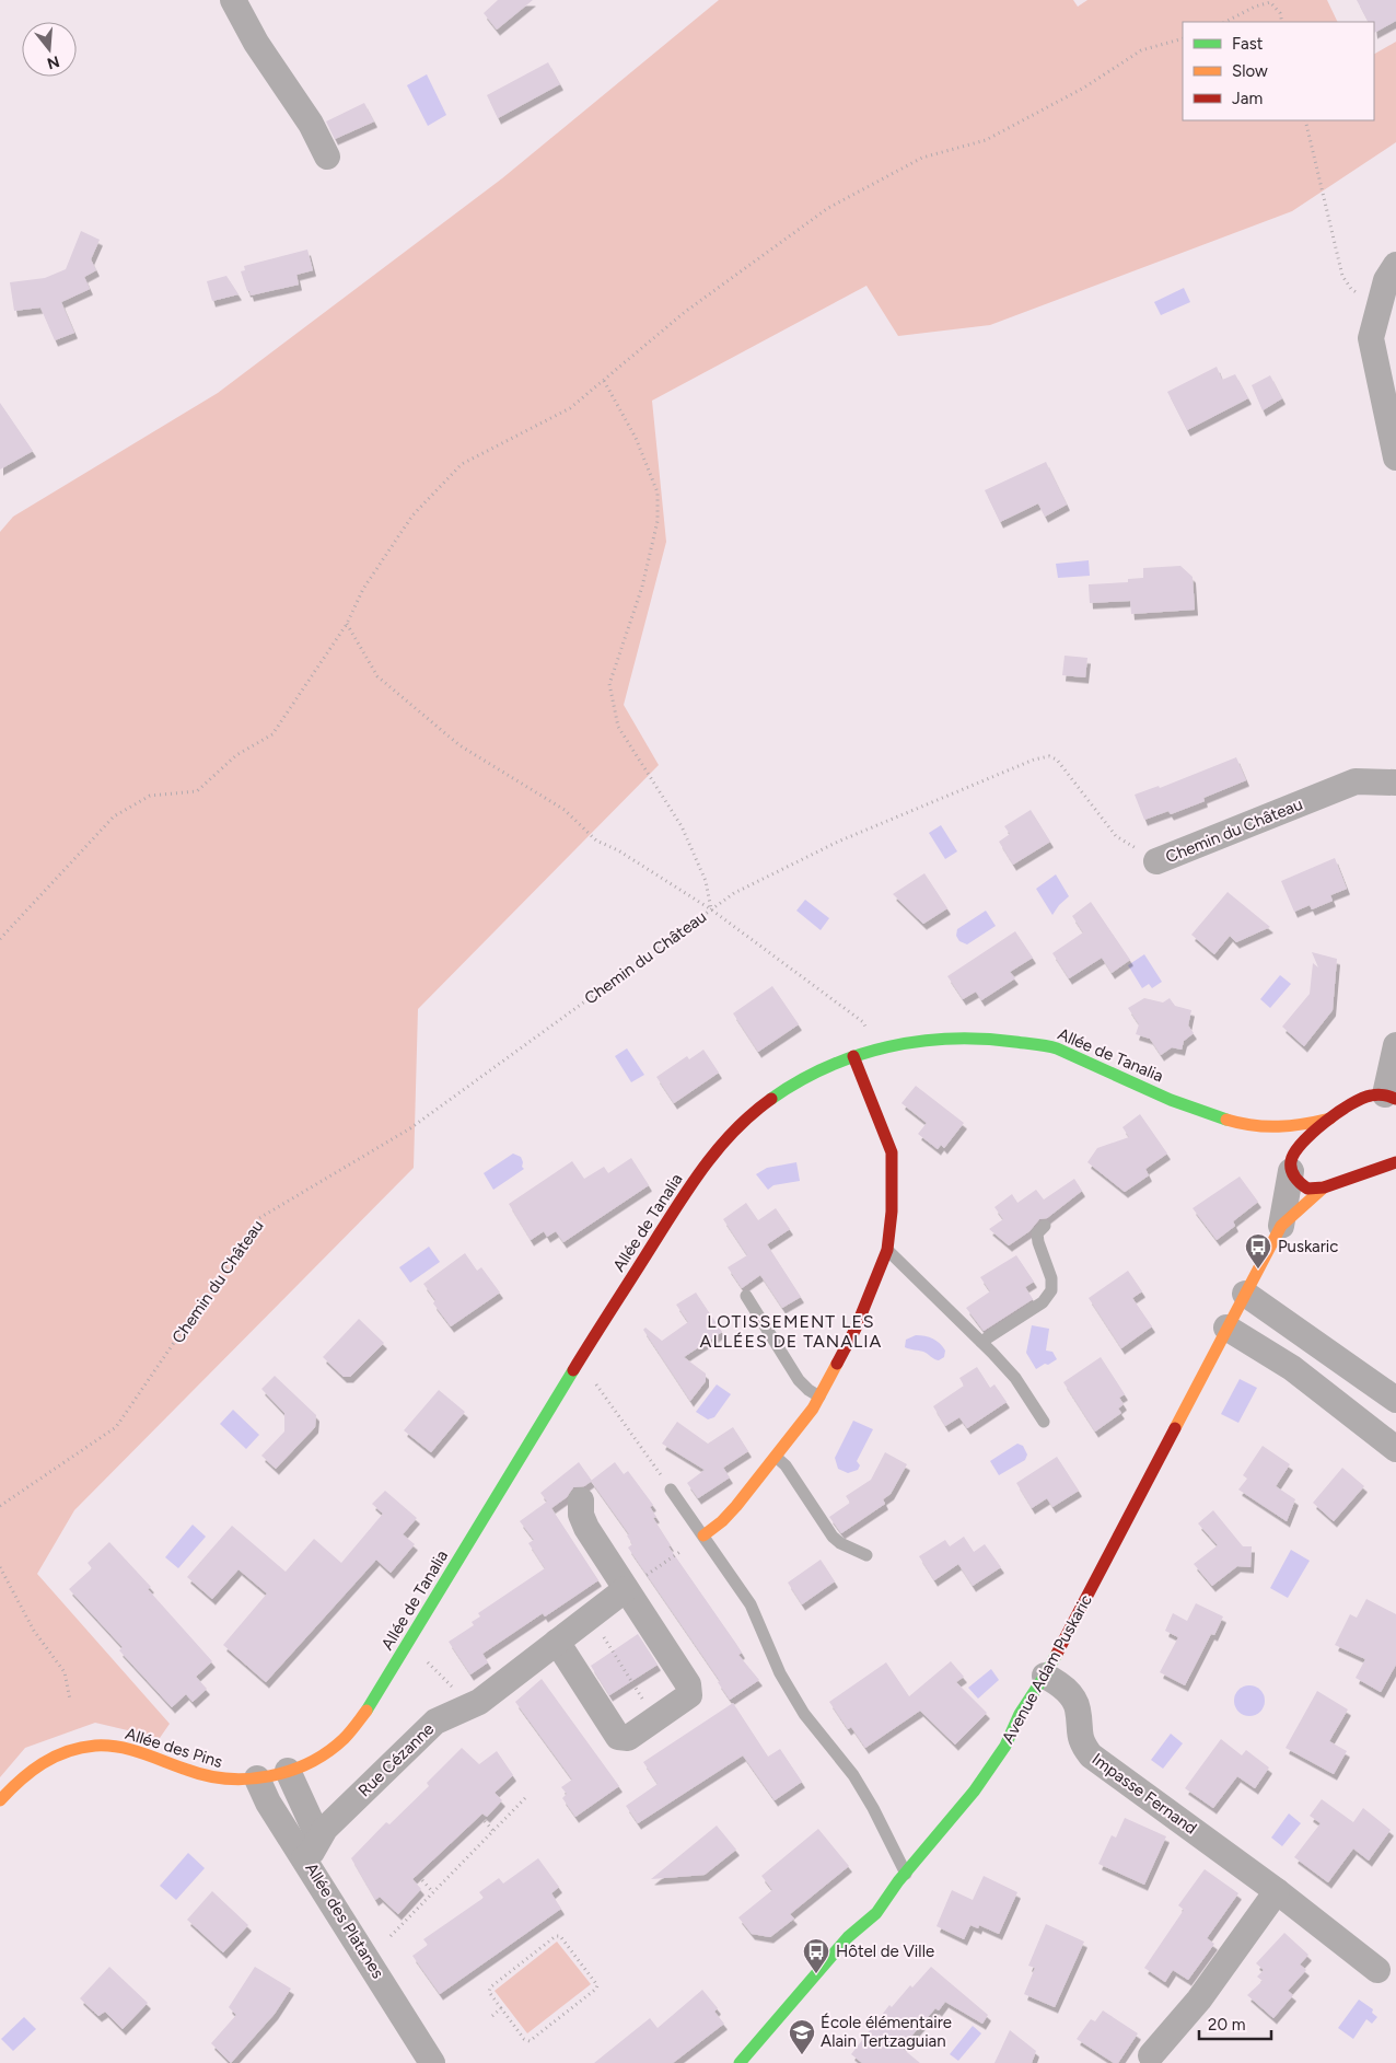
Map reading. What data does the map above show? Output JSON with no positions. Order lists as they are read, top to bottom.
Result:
{
  "streets": {
    "street": [
      "Chemin du Château",
      "Allée de Tanalia",
      "Avenue Adam Puskaric",
      "Allée des Pins",
      "Rue Cézanne",
      "Impasse Fernand",
      "Allée des Platanes"
    ]
  },
  "crossings": [
    ["Allée de Tanalia", "Avenue Adam Puskaric"],
    ["Allée de Tanalia", "Allée des Pins"],
    ["Allée de Tanalia", "Allée des Platanes"],
    ["Avenue Adam Puskaric", "Impasse Fernand"],
    ["Allée des Pins", "Allée des Platanes"],
    ["Rue Cézanne", "Allée des Platanes"]
  ],
  "districts": ["LOTISSEMENT LES ALLÉES DE TANALIA"],
  "places": {
    "bus stop": ["Puskaric", "Hôtel de Ville"],
    "school or university": ["École élémentaire Alain Tertzaguian"]
  },
  "legend": ["Fast", "Slow", "Jam"],
  "scale_bar": "20 m",
  "north": "bottom"
}
